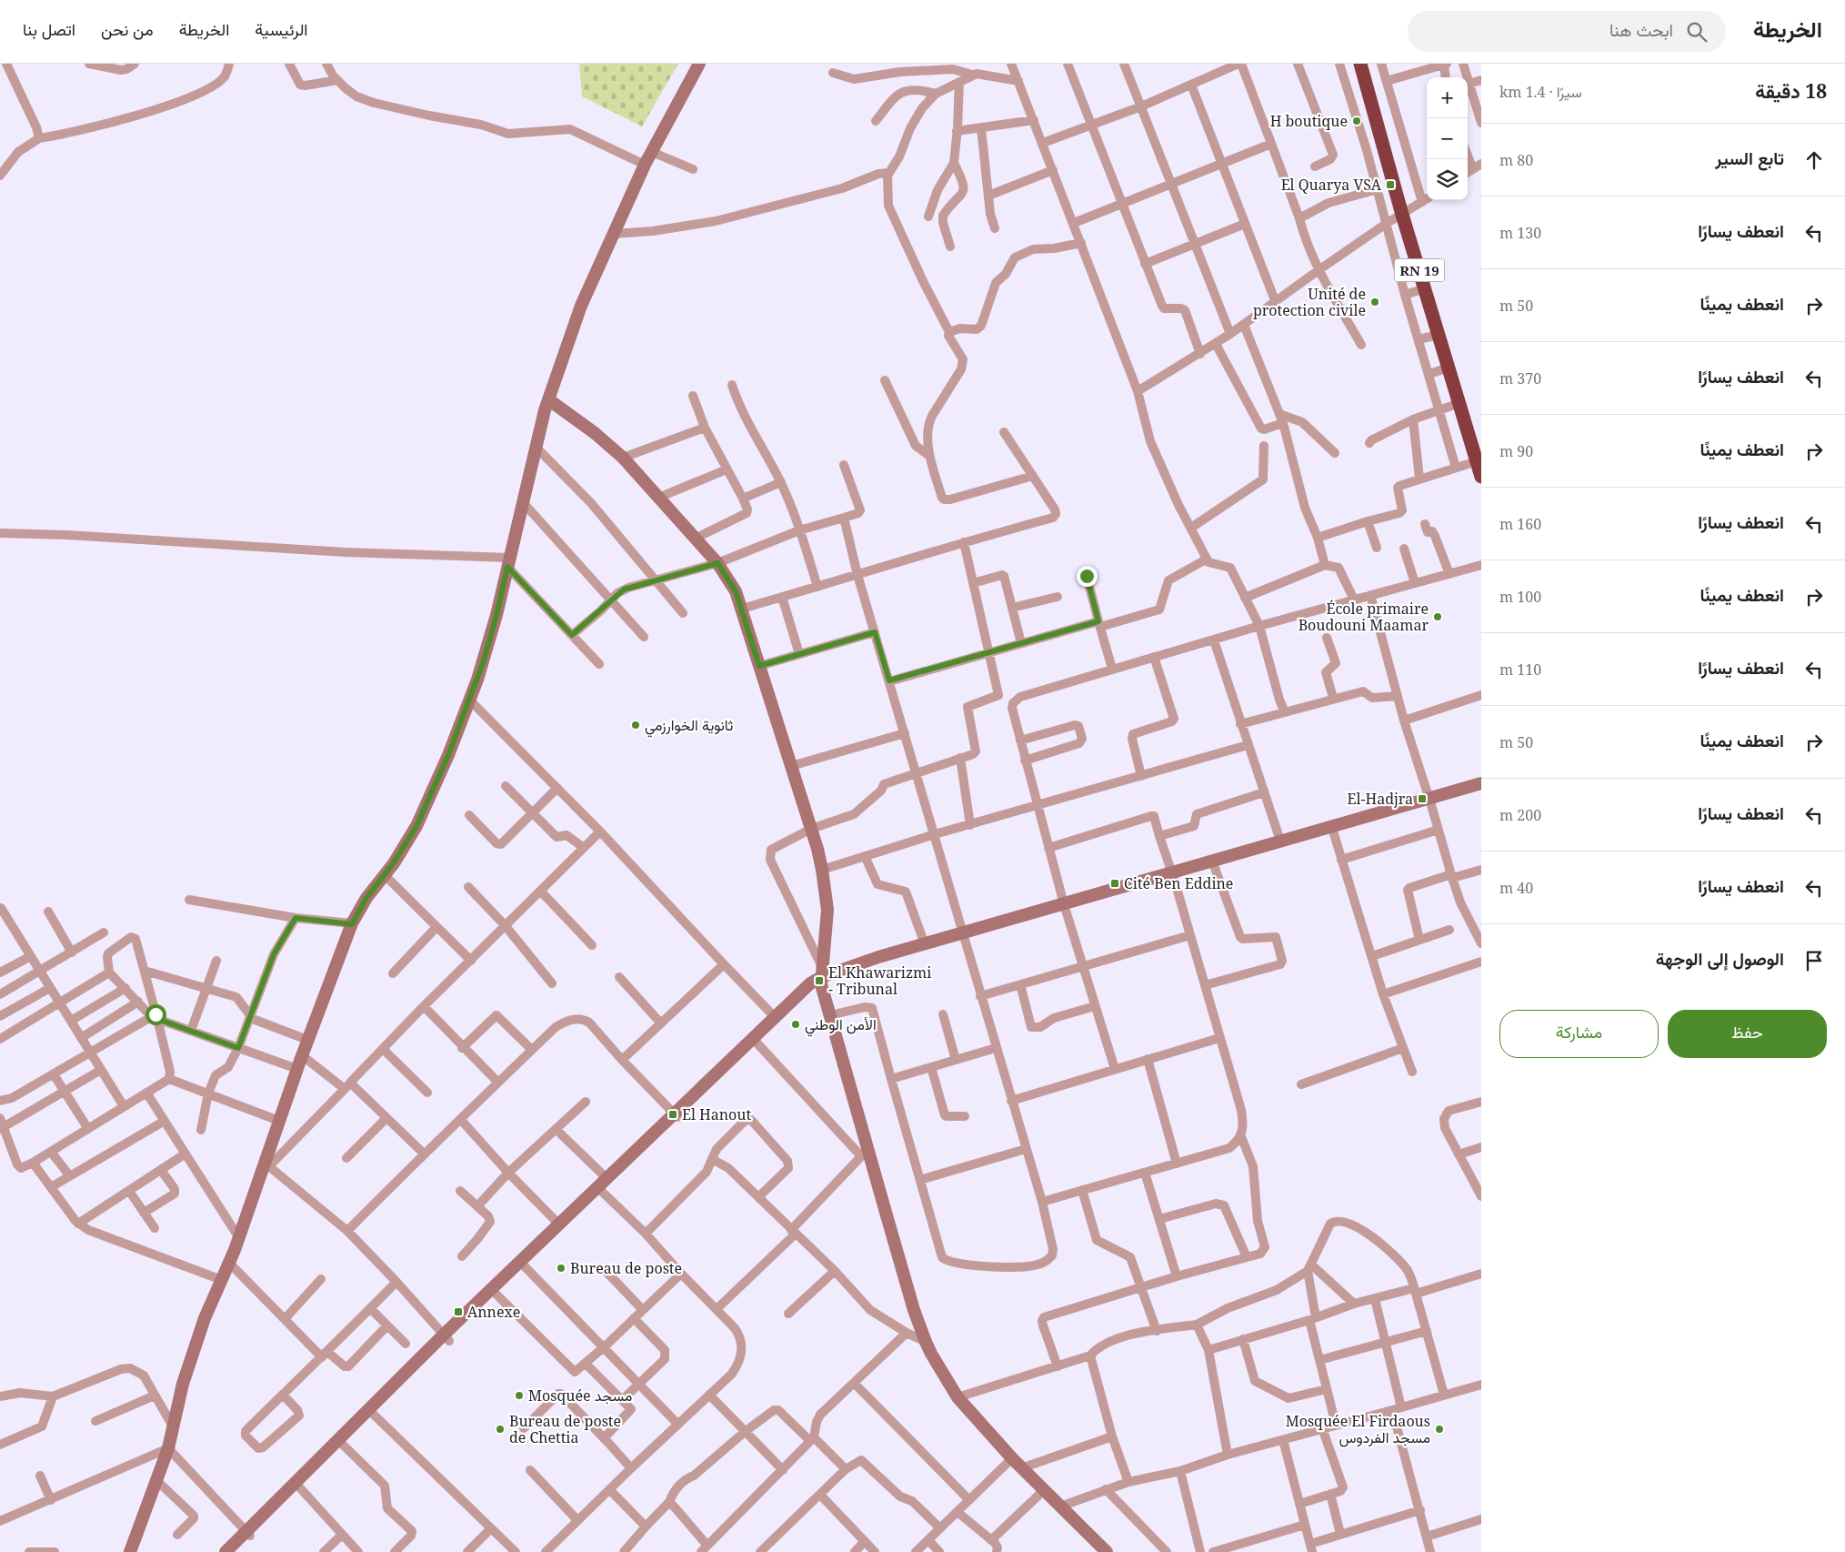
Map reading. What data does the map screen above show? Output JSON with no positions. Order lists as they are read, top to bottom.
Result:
{
  "streets": {
    "highway": ["RN 19"]
  },
  "places": {
    "other": [
      "H boutique",
      "Unité de protection civile",
      "École primaire Boudouni Maamar",
      "ثانوية الخوارزمي",
      "الأمن الوطني",
      "Bureau de poste",
      "Mosquée مسجد",
      "Bureau de poste de Chettia",
      "Mosquée El Firdaous مسجد الفردوس"
    ],
    "transit": [
      "El Quarya VSA",
      "El-Hadjra",
      "Cité Ben Eddine",
      "El Khawarizmi - Tribunal",
      "El Hanout",
      "Annexe"
    ]
  },
  "page": {
    "header": "الخريطة",
    "search": "ابحث هنا",
    "nav": [
      "الرئيسية",
      "الخريطة",
      "من نحن",
      "اتصل بنا"
    ],
    "heading": ["18 دقيقة", "سيرًا · 1.4 km"],
    "map_buttons": ["+", "−"],
    "list": [
      ["تابع السير", "80 m"],
      ["انعطف يسارًا", "130 m"],
      ["انعطف يمينًا", "50 m"],
      ["انعطف يسارًا", "370 m"],
      ["انعطف يمينًا", "90 m"],
      ["انعطف يسارًا", "160 m"],
      ["انعطف يمينًا", "100 m"],
      ["انعطف يسارًا", "110 m"],
      ["انعطف يمينًا", "50 m"],
      ["انعطف يسارًا", "200 m"],
      ["انعطف يسارًا", "40 m"],
      "الوصول إلى الوجهة"
    ],
    "buttons": ["حفظ", "مشاركة"]
  }
}
